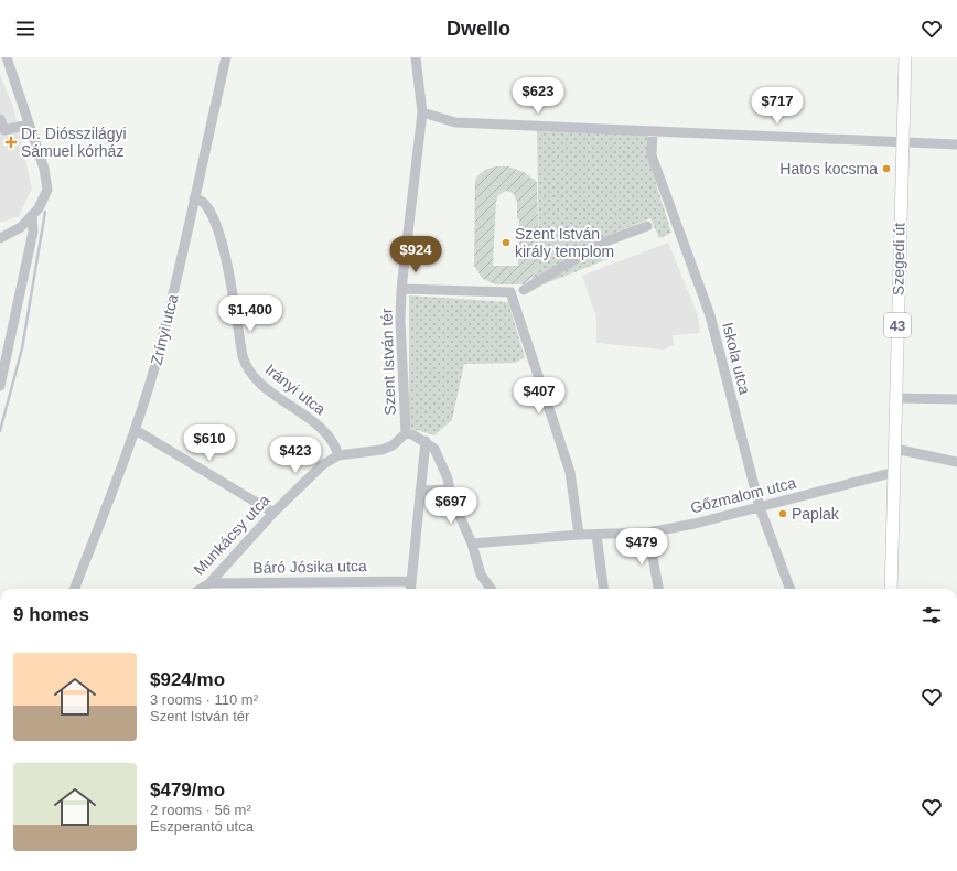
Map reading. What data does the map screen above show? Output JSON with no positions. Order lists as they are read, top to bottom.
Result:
{
  "streets": {
    "main road": ["Szegedi út", "43"],
    "street": [
      "Zrínyi utca",
      "Iskola utca",
      "Szent István tér",
      "Irányi utca",
      "Gőzmalom utca",
      "Munkácsy utca",
      "Báró Jósika utca"
    ]
  },
  "crossings": [
    ["Szegedi út", "Gőzmalom utca"],
    ["Zrínyi utca", "Irányi utca"],
    ["Iskola utca", "Gőzmalom utca"],
    ["Szent István tér", "Gőzmalom utca"],
    ["Szent István tér", "Munkácsy utca"],
    ["Irányi utca", "Munkácsy utca"],
    ["Munkácsy utca", "Báró Jósika utca"]
  ],
  "places": {
    "health": ["Dr. Diósszilágyi Sámuel kórház"],
    "other": ["Hatos kocsma", "Szent István király templom", "Paplak"]
  },
  "page": {
    "header": "Dwello",
    "price": [
      "$623",
      "$717",
      "$924",
      "$1,400",
      "$407",
      "$610",
      "$423",
      "$697",
      "$479"
    ],
    "heading": "9 homes",
    "list": [
      {
        "name": "$924/mo",
        "note": "3 rooms · 110 m² · Szent István tér"
      },
      {
        "name": "$479/mo",
        "note": "2 rooms · 56 m² · Eszperantó utca"
      }
    ]
  }
}
